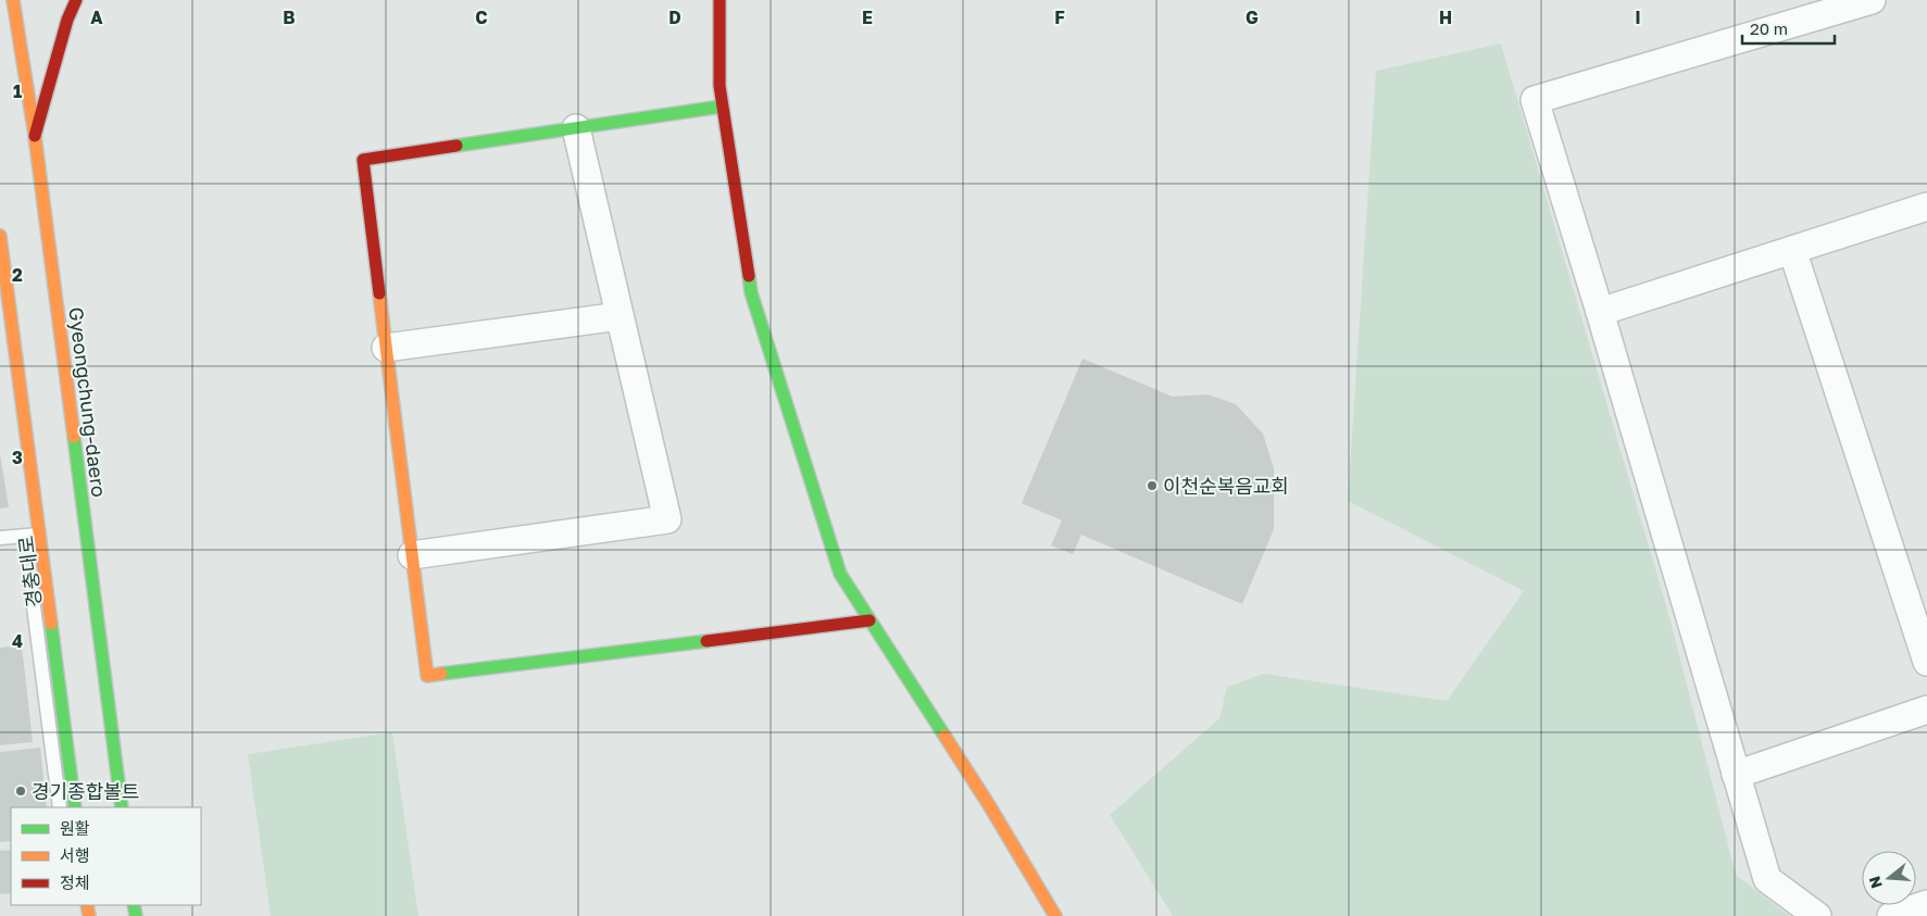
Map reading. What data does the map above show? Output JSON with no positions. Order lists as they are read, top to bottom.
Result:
{
  "streets": {
    "street": ["Gyeongchung-daero"],
    "lane": ["경충대로"]
  },
  "places": ["이천순복음교회", "경기종합볼트"],
  "legend": ["원활", "서행", "정체"],
  "scale_bar": "20 m",
  "north": "left",
  "grid": {
    "columns": [
      "A",
      "B",
      "C",
      "D",
      "E",
      "F",
      "G",
      "H",
      "I"
    ],
    "rows": [
      "1",
      "2",
      "3",
      "4"
    ]
  }
}
